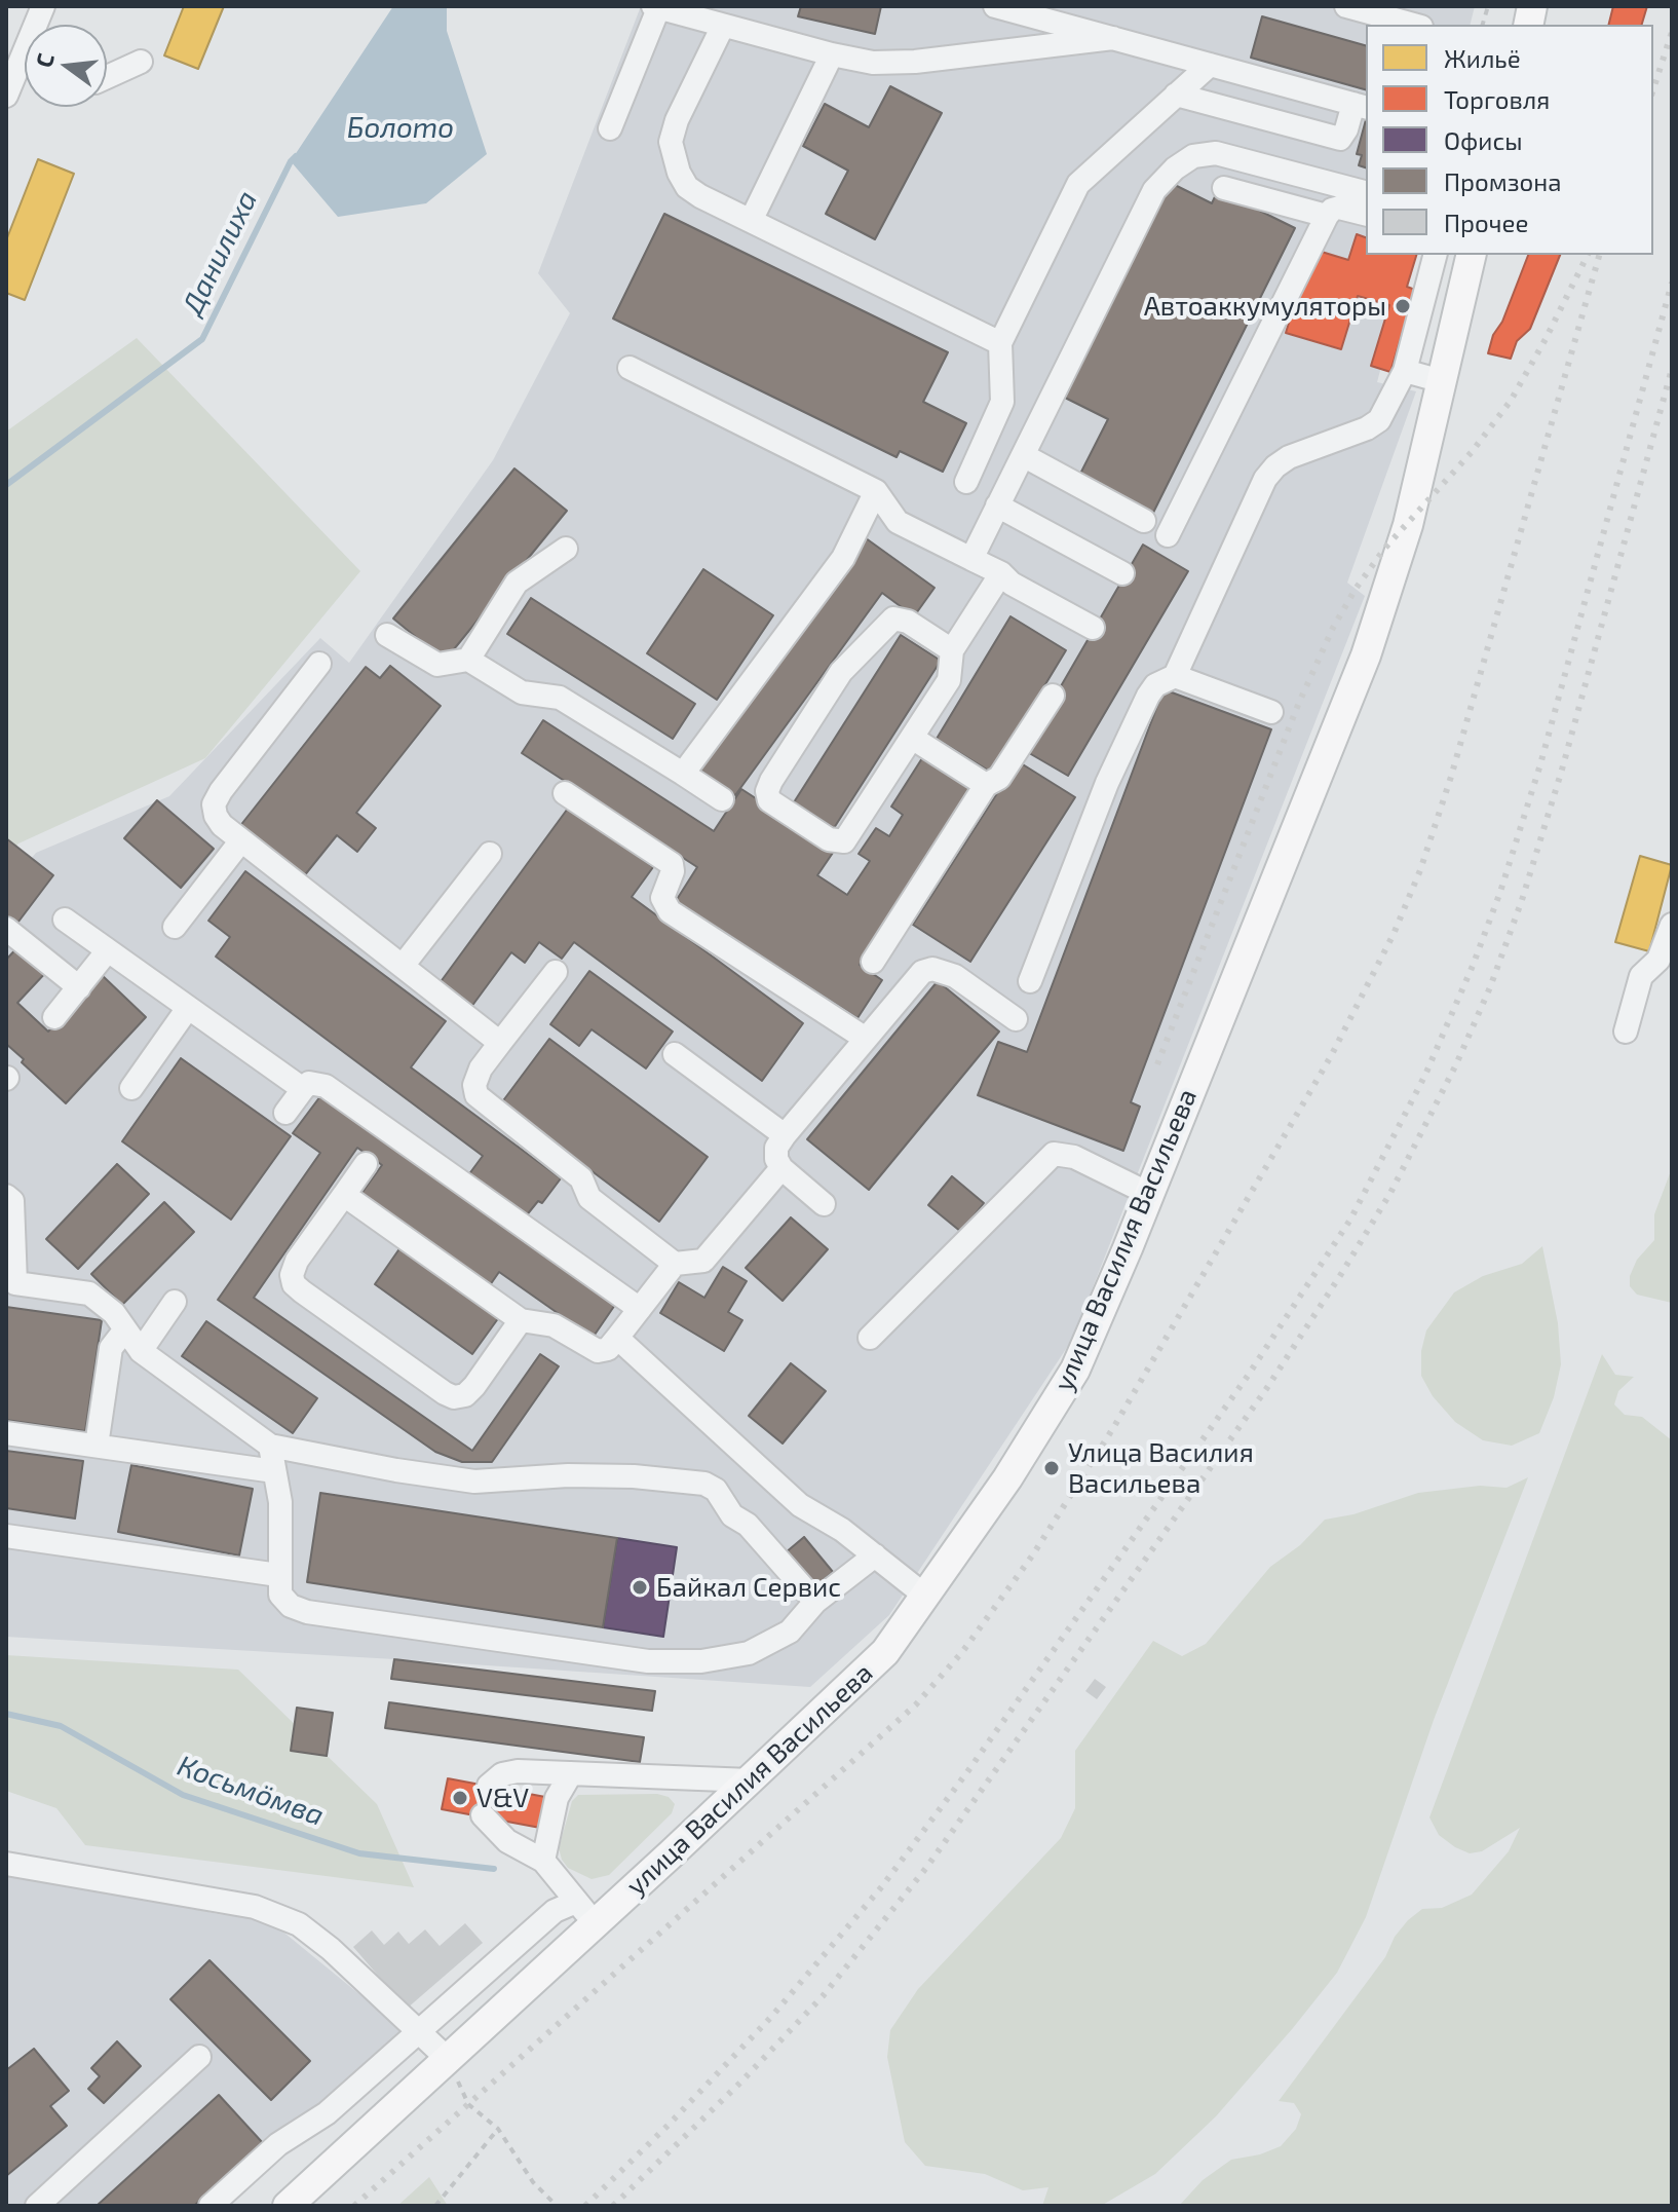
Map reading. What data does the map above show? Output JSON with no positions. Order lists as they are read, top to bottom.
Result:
{
  "streets": {
    "main road": ["улица Василия Васильева"]
  },
  "water": ["Болото", "Данилиха", "Косьмӧмва"],
  "places": [
    "Автоаккумуляторы",
    "Улица Василия Васильева",
    "Байкал Сервис",
    "V&V"
  ],
  "legend": [
    "Жильё",
    "Торговля",
    "Офисы",
    "Промзона",
    "Прочее"
  ],
  "north": "left"
}
